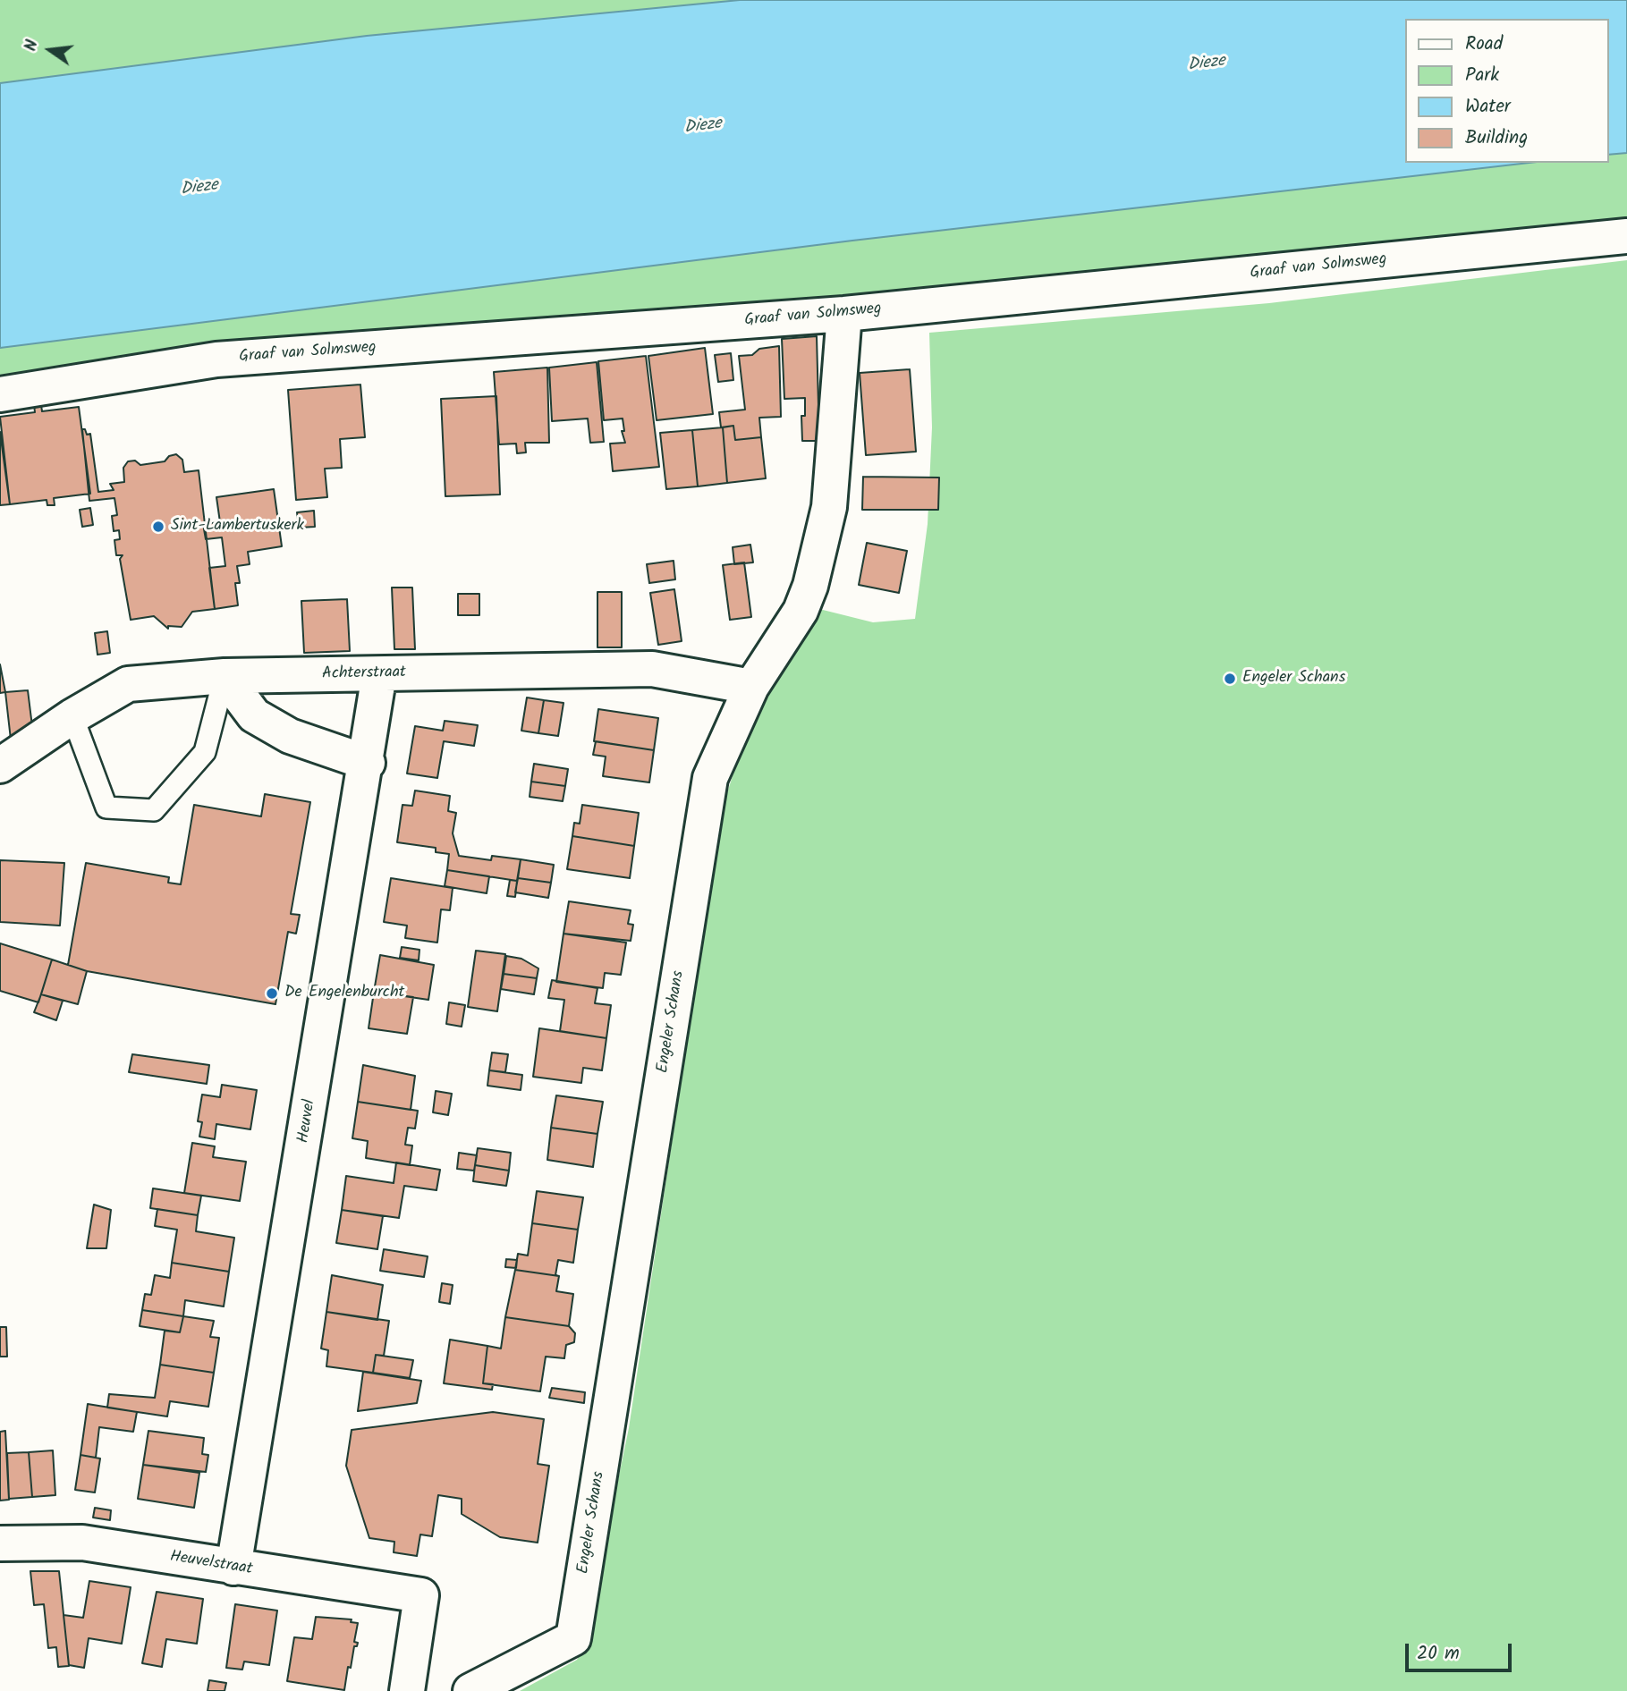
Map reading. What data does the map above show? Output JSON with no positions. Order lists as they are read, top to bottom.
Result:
{
  "streets": {
    "street": [
      "Graaf van Solmsweg",
      "Achterstraat",
      "Engeler Schans",
      "Heuvel",
      "Heuvelstraat"
    ]
  },
  "crossings": [
    ["Graaf van Solmsweg", "Engeler Schans"],
    ["Achterstraat", "Engeler Schans"],
    ["Achterstraat", "Heuvel"],
    ["Heuvel", "Heuvelstraat"]
  ],
  "water": ["Dieze"],
  "places": ["Sint-Lambertuskerk", "Engeler Schans", "De Engelenburcht"],
  "legend": [
    "Road",
    "Park",
    "Water",
    "Building"
  ],
  "scale_bar": "20 m",
  "north": "left"
}
